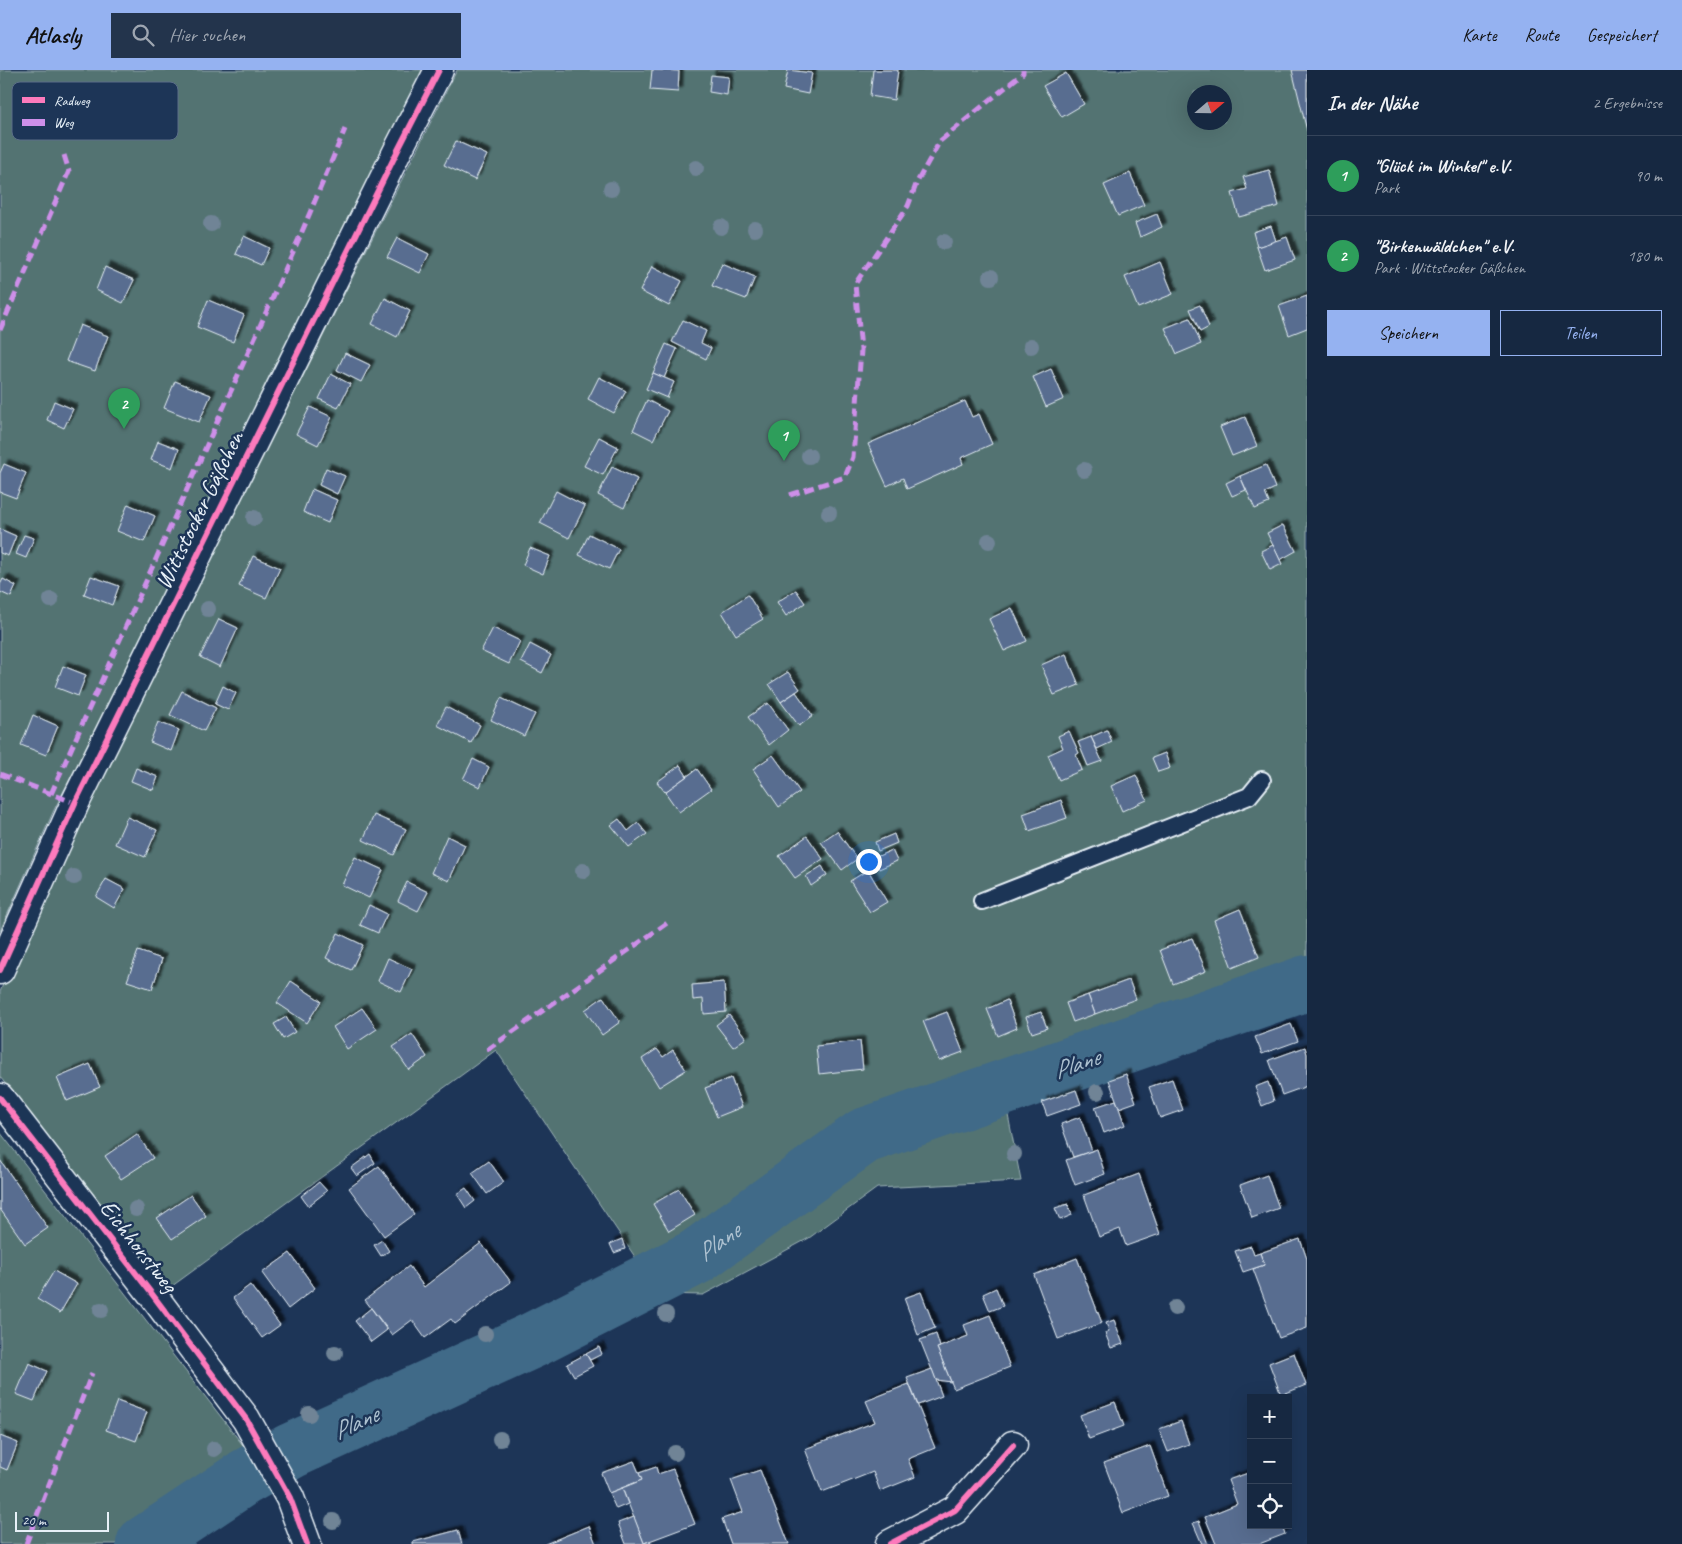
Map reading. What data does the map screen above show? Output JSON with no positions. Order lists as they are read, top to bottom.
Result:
{
  "streets": {
    "street": ["Wittstocker Gäßchen", "Eichhorstweg"]
  },
  "water": ["Plane"],
  "legend": ["Radweg", "Weg"],
  "scale_bar": "20 m",
  "north": "right",
  "page": {
    "header": "Atlasly",
    "search": "Hier suchen",
    "nav": ["Karte", "Route", "Gespeichert"],
    "heading": ["In der Nähe", "2 Ergebnisse"],
    "list": [
      {
        "mark": "1",
        "name": "\"Glück im Winkel\" e.V.",
        "note": "Park",
        "value": "90 m"
      },
      {
        "mark": "2",
        "name": "\"Birkenwäldchen\" e.V.",
        "note": "Park · Wittstocker Gäßchen",
        "value": "180 m"
      }
    ],
    "buttons": ["Speichern", "Teilen"],
    "pins": ["2", "1"],
    "map_buttons": ["+", "−"],
    "scale": "20 m"
  }
}
